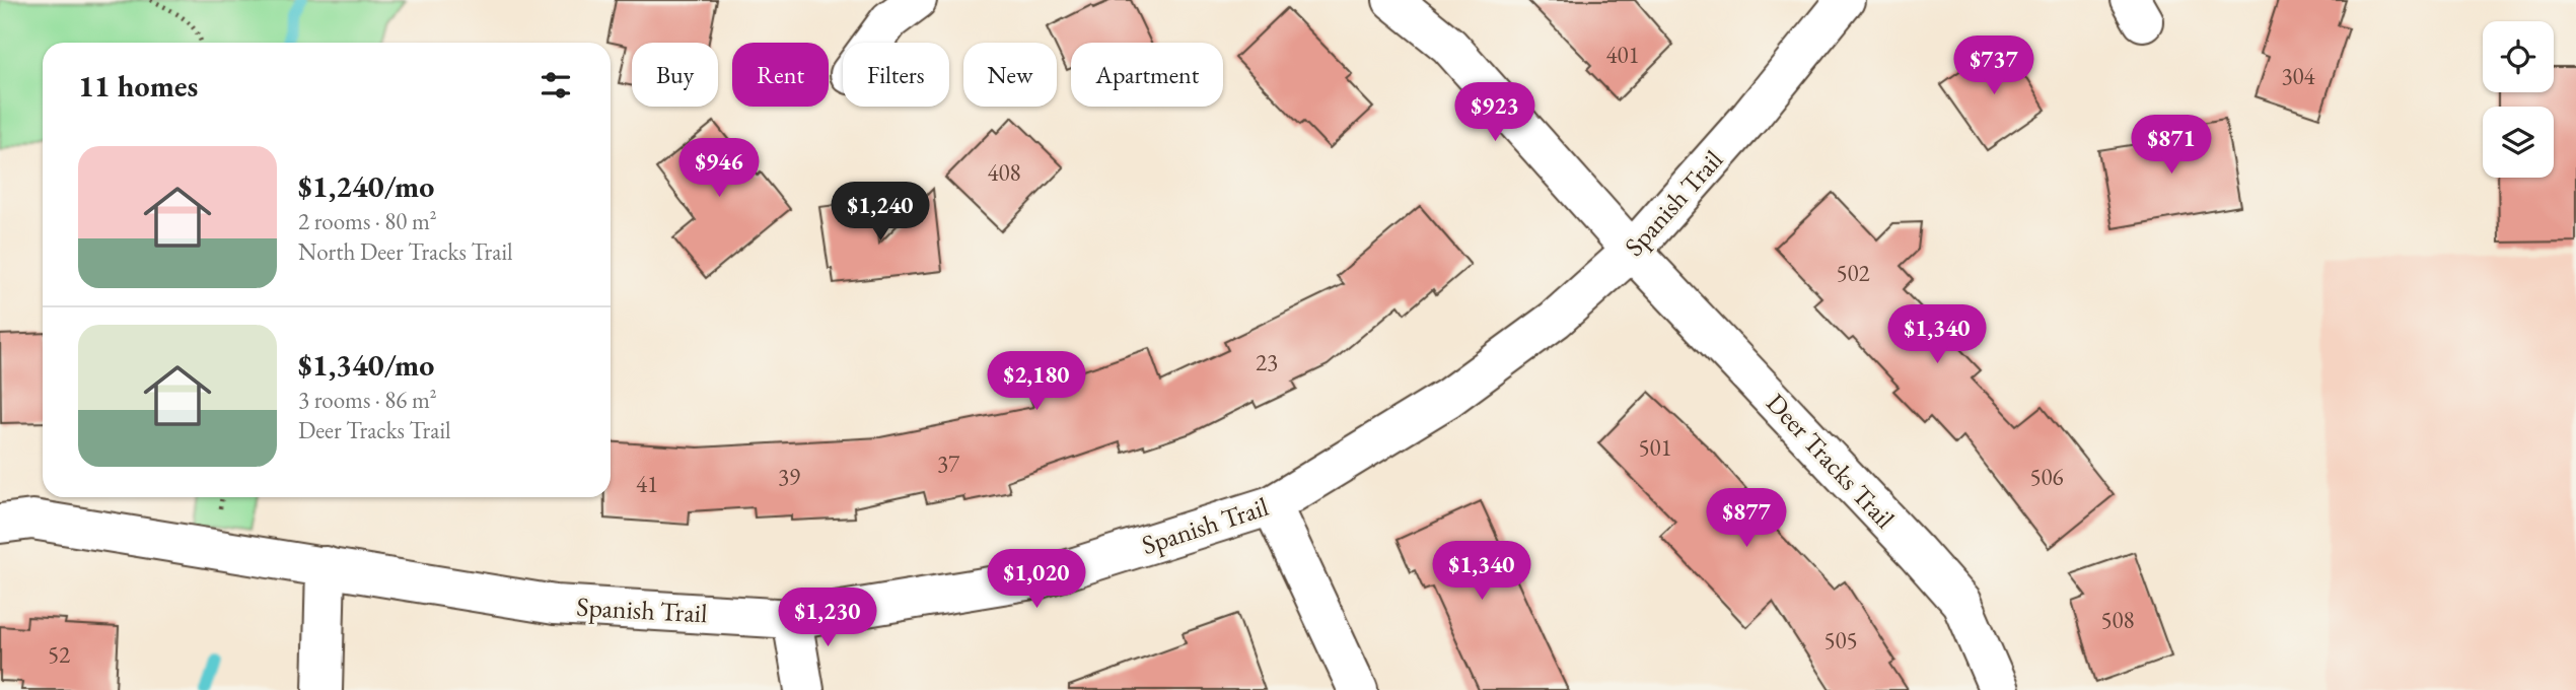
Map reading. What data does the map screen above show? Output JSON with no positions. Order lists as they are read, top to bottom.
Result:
{
  "streets": {
    "street": ["Spanish Trail", "Deer Tracks Trail"]
  },
  "crossings": [
    ["Spanish Trail", "Deer Tracks Trail"]
  ],
  "house_numbers": [
    "401",
    "304",
    "408",
    "502",
    "23",
    "501",
    "37",
    "39",
    "506",
    "41",
    "508",
    "505",
    "52"
  ],
  "page": {
    "price": [
      "$737",
      "$923",
      "$871",
      "$946",
      "$1,240",
      "$1,340",
      "$2,180",
      "$877",
      "$1,340",
      "$1,020",
      "$1,230"
    ],
    "chip": [
      "Buy",
      "Rent",
      "Filters",
      "New",
      "Apartment"
    ],
    "heading": "11 homes",
    "list": [
      {
        "name": "$1,240/mo",
        "note": "2 rooms · 80 m² · North Deer Tracks Trail"
      },
      {
        "name": "$1,340/mo",
        "note": "3 rooms · 86 m² · Deer Tracks Trail"
      }
    ]
  }
}
